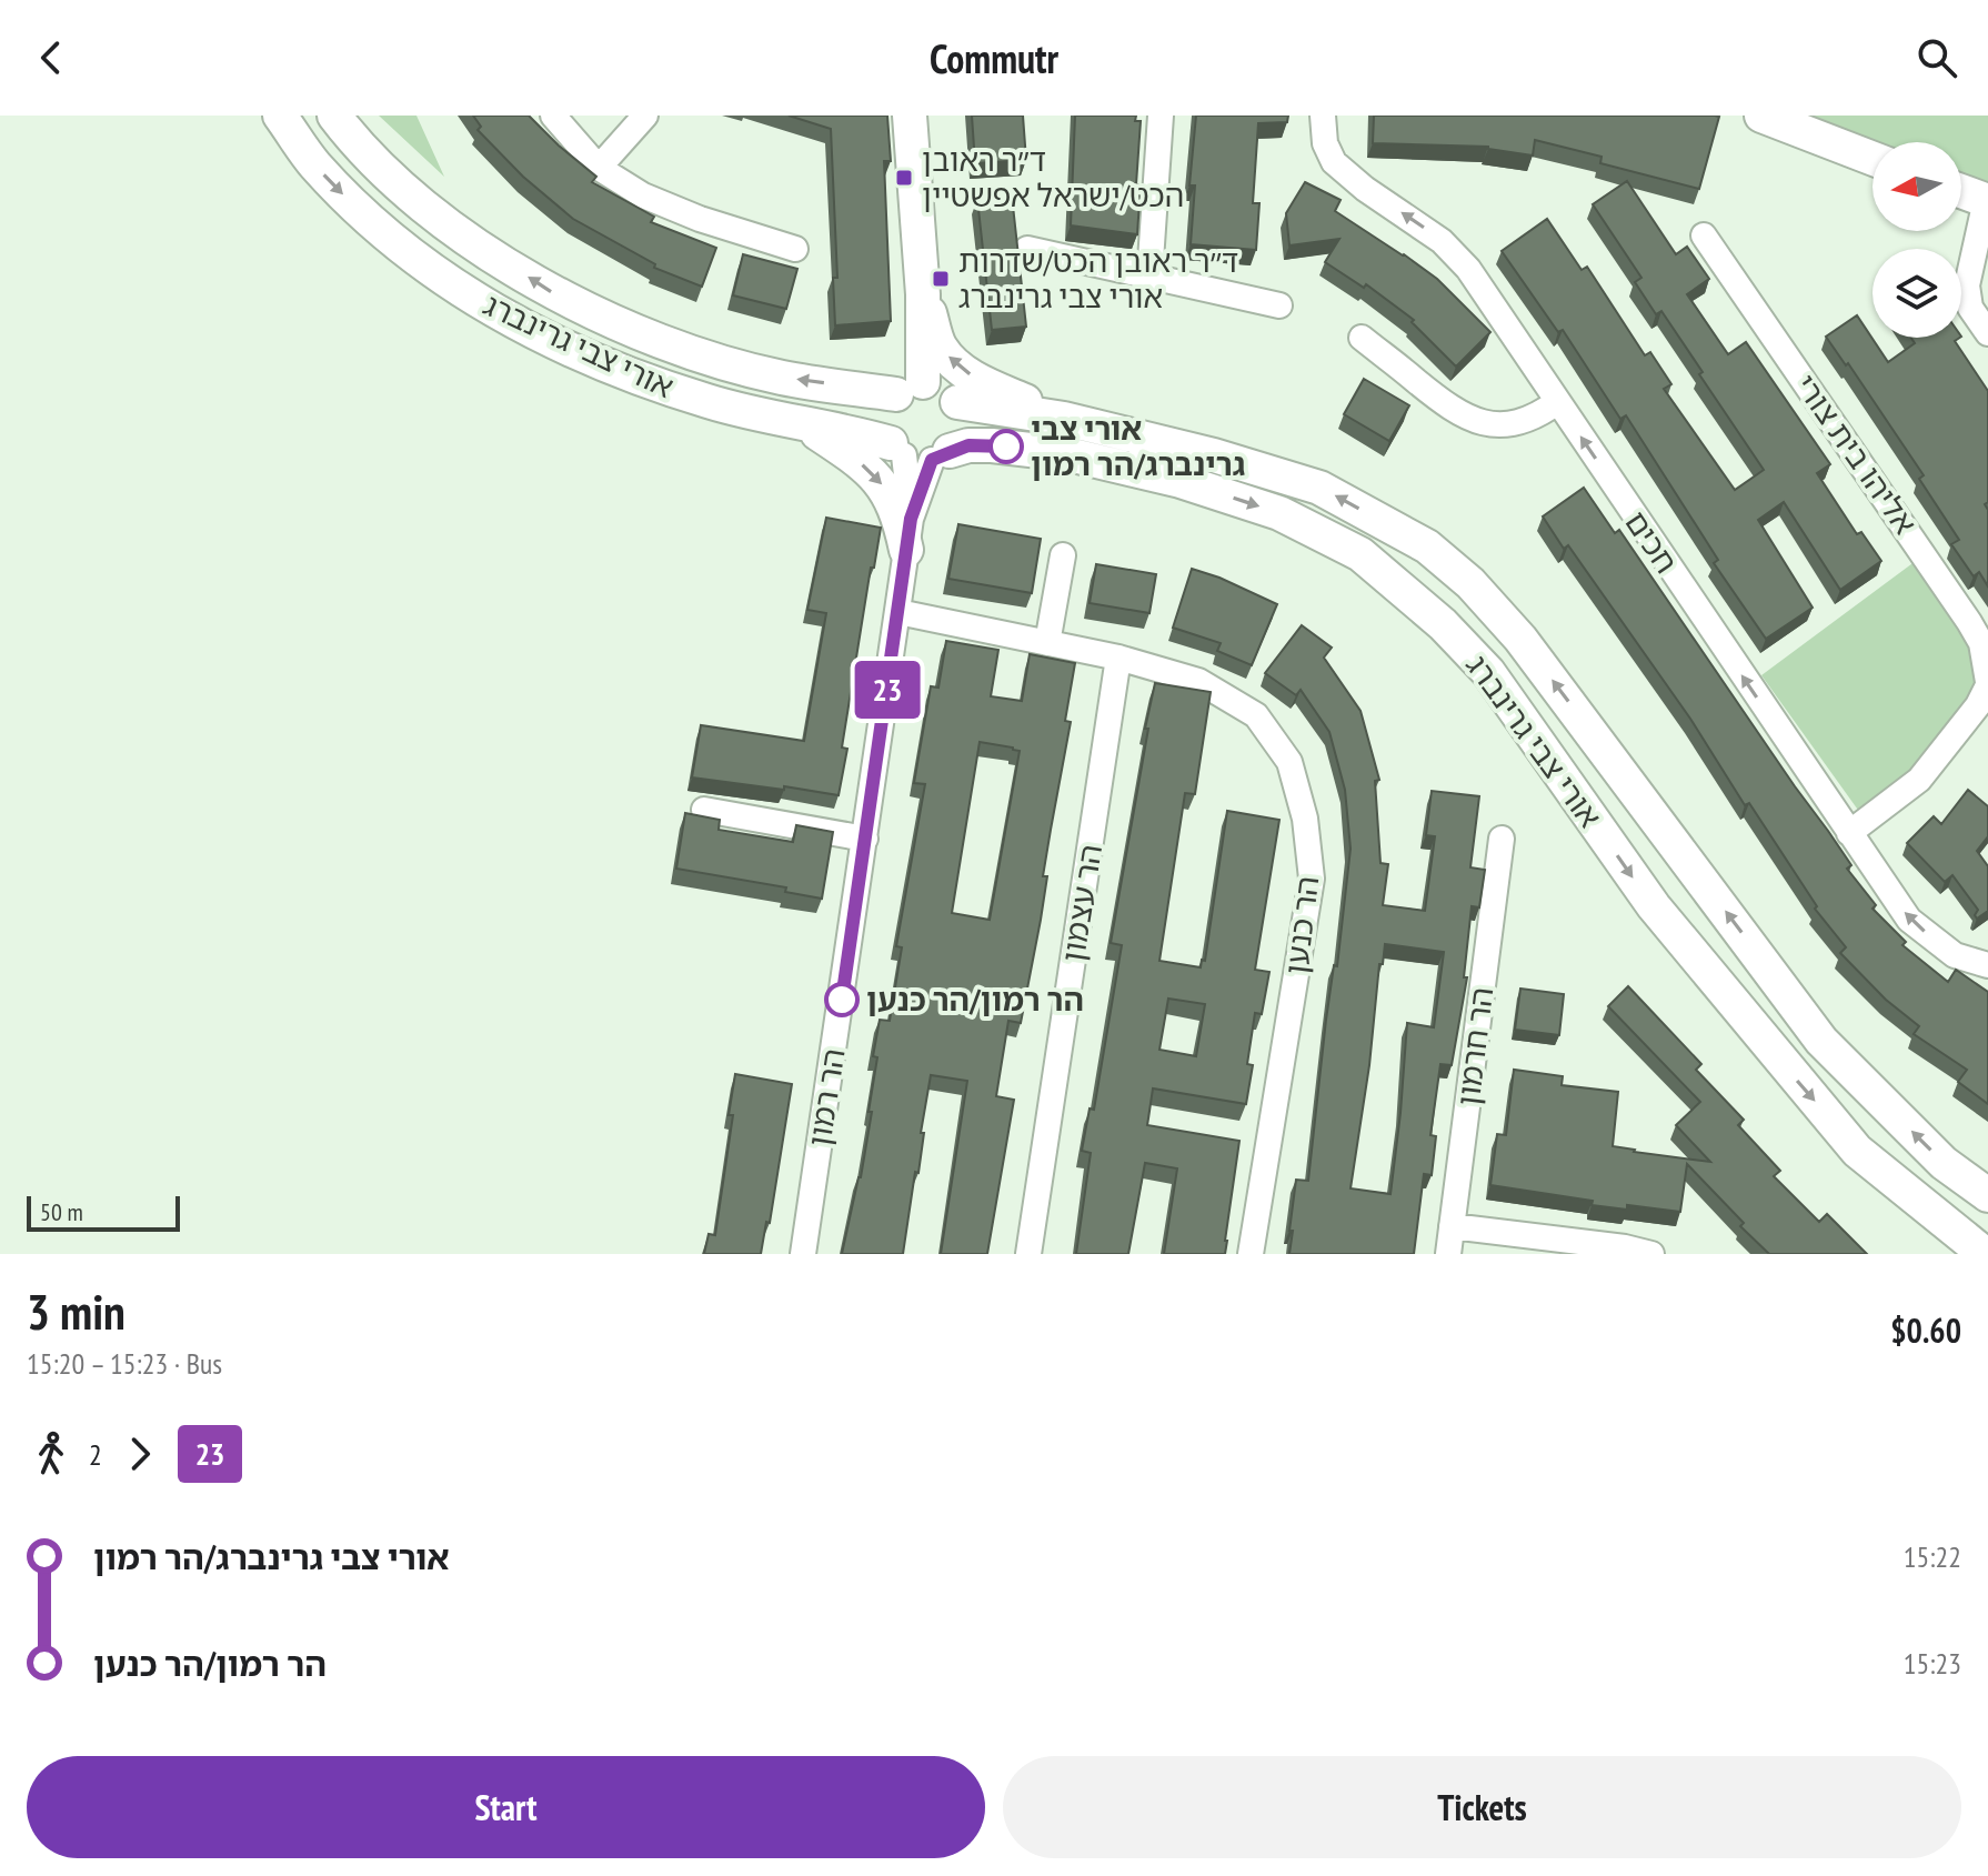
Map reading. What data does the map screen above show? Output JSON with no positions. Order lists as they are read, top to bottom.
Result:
{
  "streets": {
    "main road": ["אורי צבי גרינברג"],
    "street": [
      "אליהו בית צורי",
      "חכים",
      "הר עצמון",
      "הר כנען",
      "הר חרמון",
      "הר רמון"
    ]
  },
  "crossings": [
    ["אורי צבי גרינברג", "הר רמון"],
    ["אליהו בית צורי", "חכים"],
    ["הר עצמון", "הר כנען"],
    ["הר כנען", "הר רמון"]
  ],
  "one_way": ["חכים"],
  "places": {
    "transit": ["ד״ר ראובן הכט/ישראל אפשטיין", "ד״ר ראובן הכט/שדרות אורי צבי גרינברג"],
    "other": ["אורי צבי גרינברג/הר רמון", "הר רמון/הר כנען"]
  },
  "lines": ["bus line 23"],
  "scale_bar": "50 m",
  "north": "left",
  "page": {
    "header": "Commutr",
    "on_map": "23",
    "scale": "50 m",
    "heading": ["3 min", "15:20 – 15:23 · Bus", "$0.60"],
    "legs": ["2", "23"],
    "list": [
      {
        "name": "אורי צבי גרינברג/הר רמון",
        "value": "15:22"
      },
      {
        "name": "הר רמון/הר כנען",
        "value": "15:23"
      }
    ],
    "buttons": ["Start", "Tickets"]
  }
}
